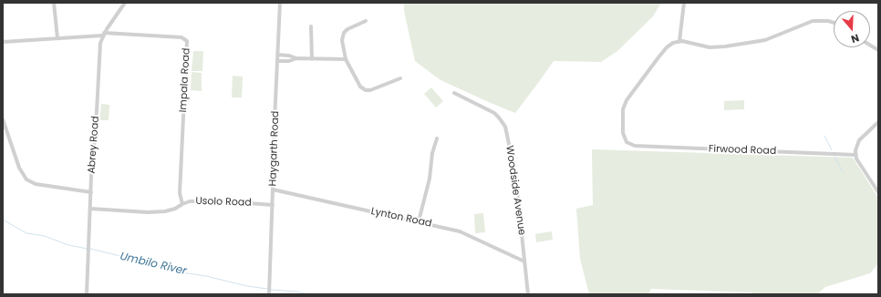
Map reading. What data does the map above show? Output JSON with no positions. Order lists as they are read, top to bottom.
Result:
{
  "streets": {
    "street": [
      "Impala Road",
      "Abrey Road",
      "Haygarth Road",
      "Firwood Road",
      "Woodside Avenue",
      "Usolo Road",
      "Lynton Road"
    ]
  },
  "crossings": [
    ["Impala Road", "Abrey Road"],
    ["Impala Road", "Usolo Road"],
    ["Abrey Road", "Usolo Road"],
    ["Haygarth Road", "Usolo Road"],
    ["Haygarth Road", "Lynton Road"],
    ["Woodside Avenue", "Lynton Road"]
  ],
  "water": ["Umbilo River"],
  "north": "bottom"
}
